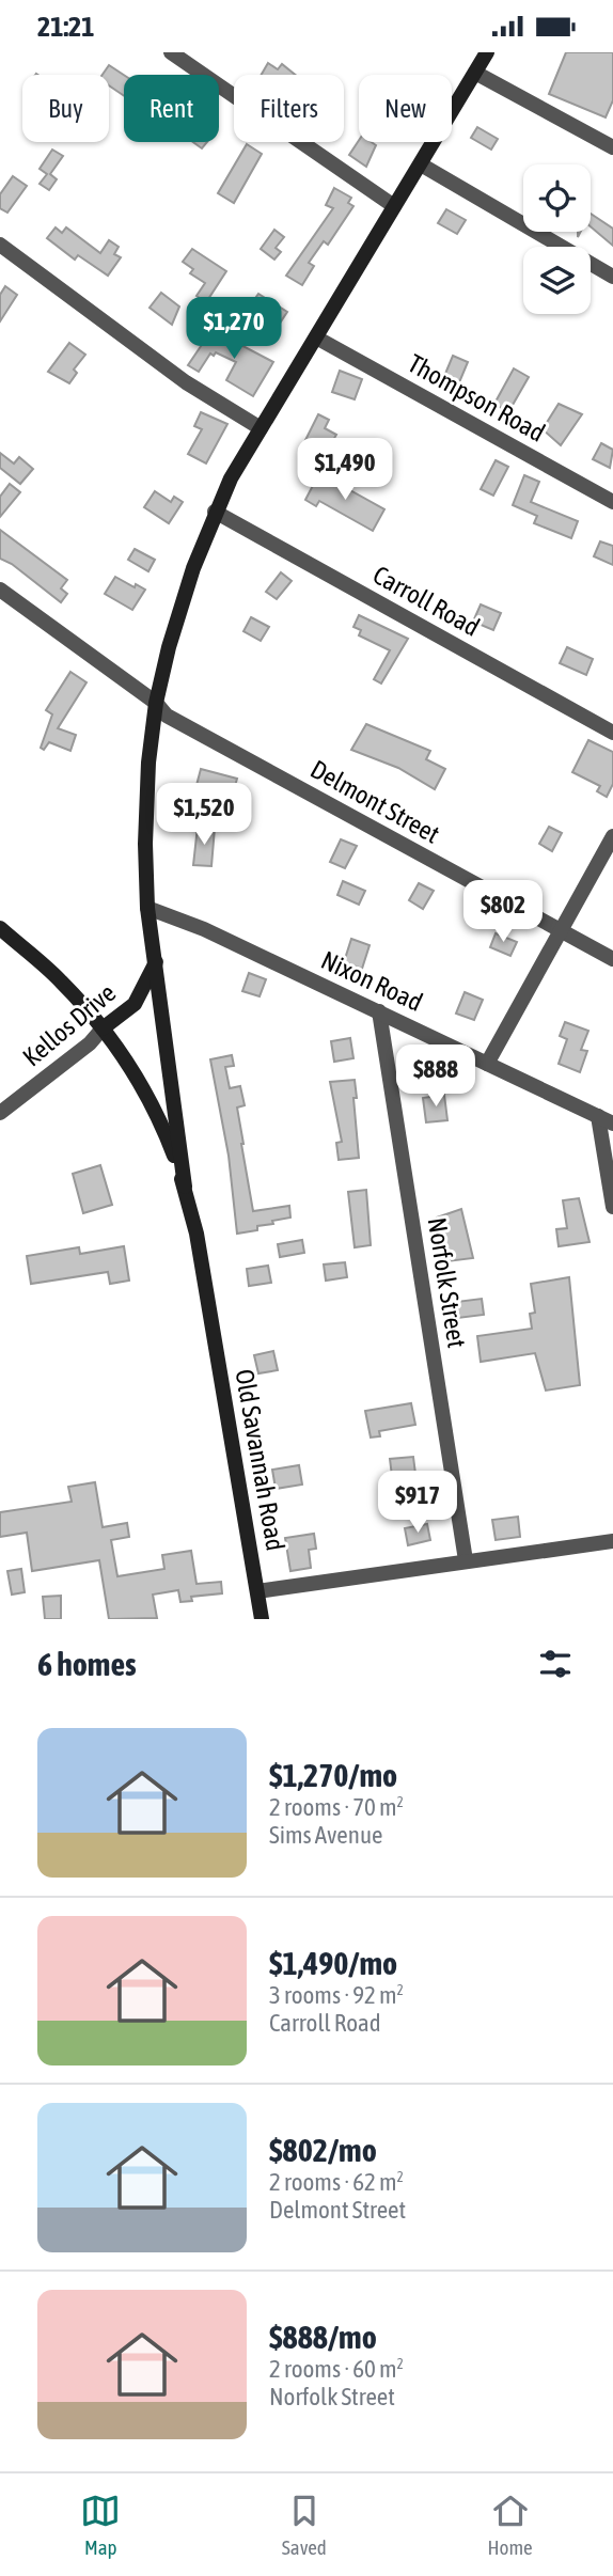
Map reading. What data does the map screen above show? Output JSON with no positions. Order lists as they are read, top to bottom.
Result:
{
  "streets": {
    "main road": ["Kellos Drive", "Old Savannah Road"],
    "street": [
      "Thompson Road",
      "Carroll Road",
      "Delmont Street",
      "Nixon Road",
      "Norfolk Street"
    ]
  },
  "crossings": [
    ["Nixon Road", "Norfolk Street"]
  ],
  "page": {
    "status": "21:21",
    "chip": [
      "Buy",
      "Rent",
      "Filters",
      "New"
    ],
    "price": [
      "$1,270",
      "$1,490",
      "$1,520",
      "$802",
      "$888",
      "$917"
    ],
    "heading": "6 homes",
    "list": [
      {
        "name": "$1,270/mo",
        "note": "2 rooms · 70 m² · Sims Avenue"
      },
      {
        "name": "$1,490/mo",
        "note": "3 rooms · 92 m² · Carroll Road"
      },
      {
        "name": "$802/mo",
        "note": "2 rooms · 62 m² · Delmont Street"
      },
      {
        "name": "$888/mo",
        "note": "2 rooms · 60 m² · Norfolk Street"
      }
    ],
    "tabs": ["Map", "Saved", "Home"]
  }
}
